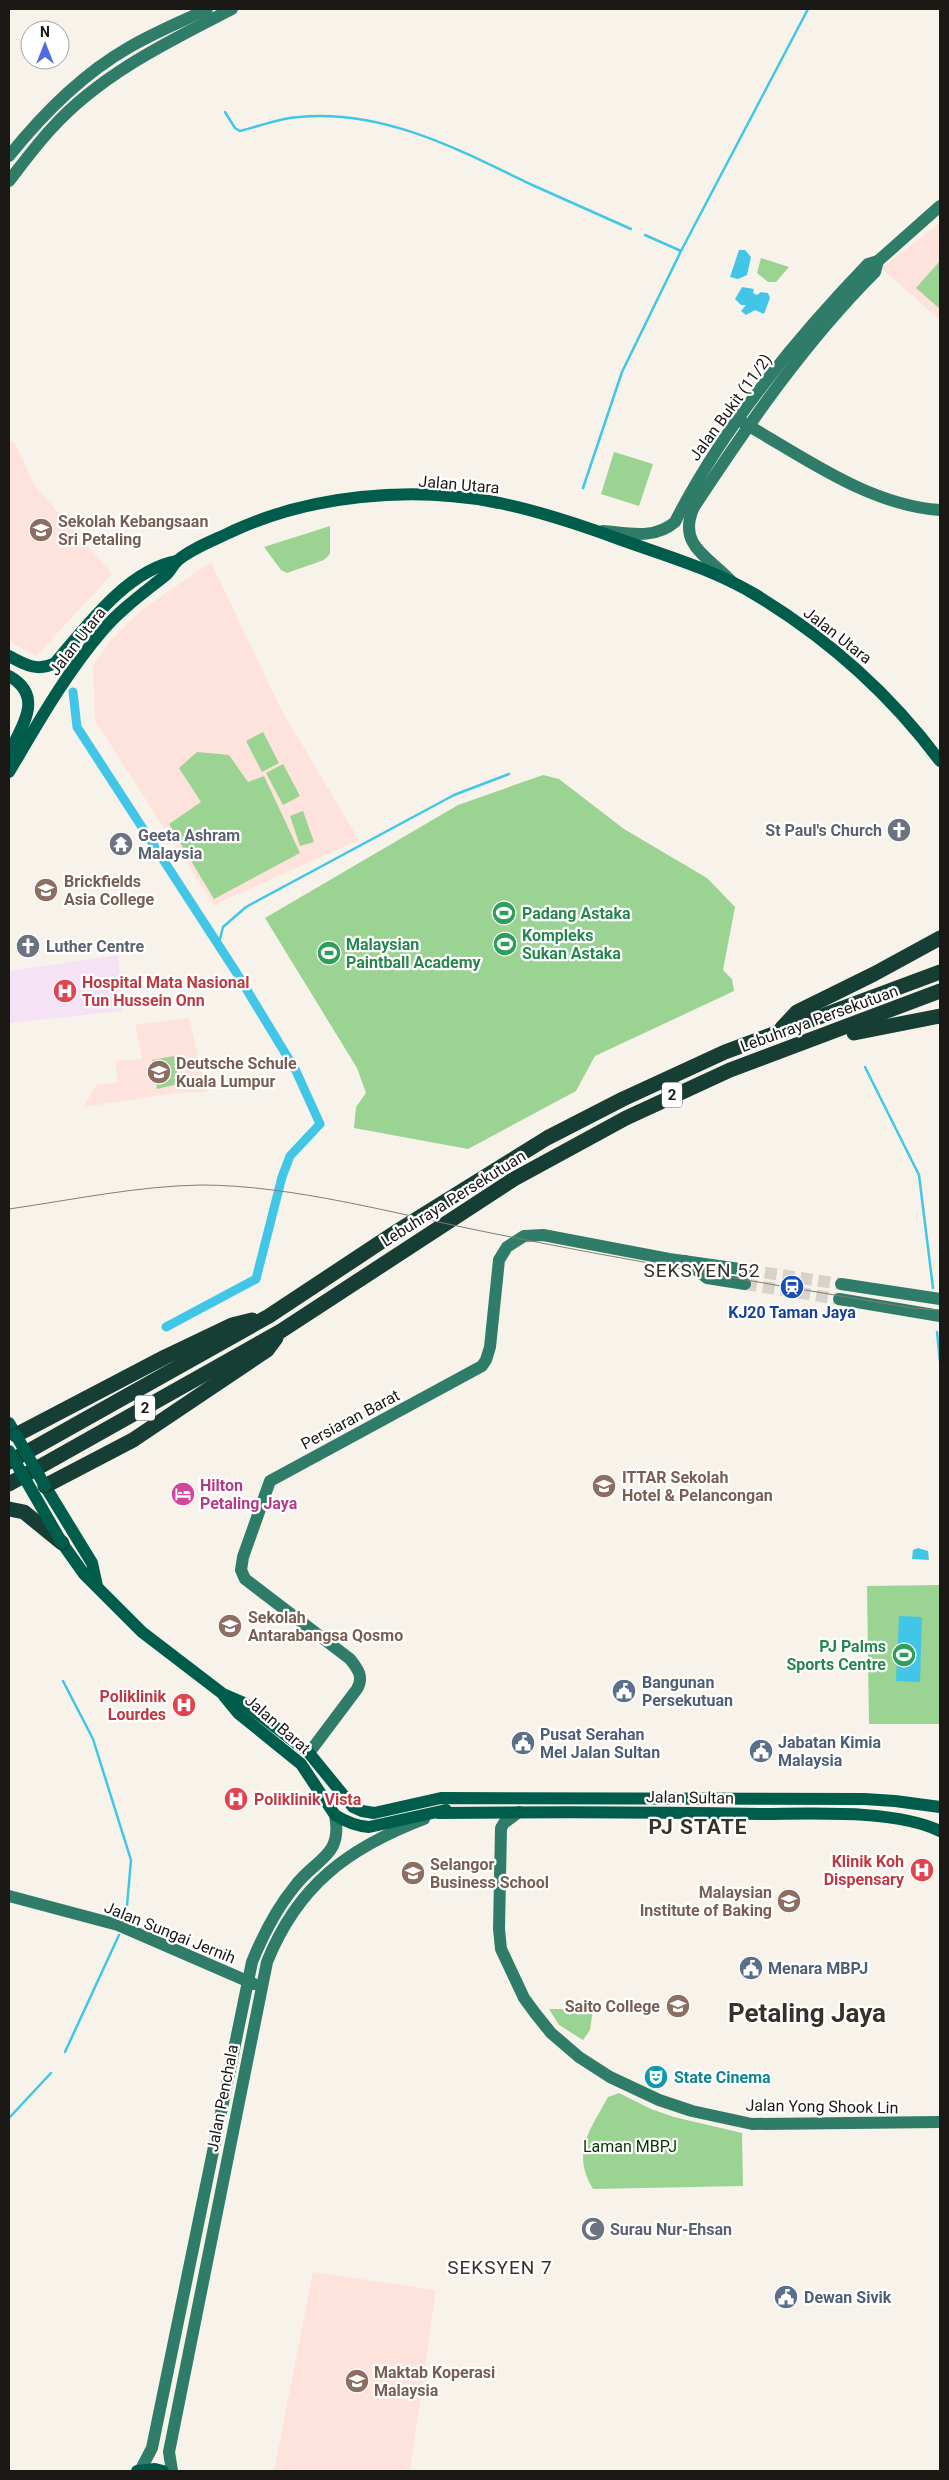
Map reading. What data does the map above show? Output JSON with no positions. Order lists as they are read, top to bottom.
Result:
{
  "streets": {
    "highway": ["Lebuhraya Persekutuan", "2"],
    "main road": [
      "Jalan Bukit (11/2)",
      "Jalan Utara",
      "Persiaran Barat",
      "Jalan Barat",
      "Jalan Sultan",
      "Jalan Sungai Jernih",
      "Jalan Penchala",
      "Jalan Yong Shook Lin"
    ]
  },
  "crossings": [
    ["Jalan Bukit (11/2)", "Jalan Utara"],
    ["Persiaran Barat", "Jalan Barat"],
    ["Jalan Barat", "Jalan Sultan"],
    ["Jalan Barat", "Jalan Penchala"],
    ["Jalan Sultan", "Jalan Penchala"],
    ["Jalan Sultan", "Jalan Yong Shook Lin"],
    ["Jalan Sungai Jernih", "Jalan Penchala"]
  ],
  "districts": [
    "SEKSYEN 52",
    "PJ STATE",
    "Petaling Jaya",
    "SEKSYEN 7"
  ],
  "parks": ["Laman MBPJ"],
  "places": {
    "school or university": [
      "Sekolah Kebangsaan Sri Petaling",
      "Brickfields Asia College",
      "Deutsche Schule Kuala Lumpur",
      "ITTAR Sekolah Hotel & Pelancongan",
      "Sekolah Antarabangsa Qosmo",
      "Selangor Business School",
      "Malaysian Institute of Baking",
      "Saito College",
      "Maktab Koperasi Malaysia"
    ],
    "church": ["St Paul's Church", "Luther Centre"],
    "temple": ["Geeta Ashram Malaysia"],
    "sports": [
      "Padang Astaka",
      "Kompleks Sukan Astaka",
      "Malaysian Paintball Academy",
      "PJ Palms Sports Centre"
    ],
    "hospital": [
      "Hospital Mata Nasional Tun Hussein Onn",
      "Poliklinik Lourdes",
      "Poliklinik Vista",
      "Klinik Koh Dispensary"
    ],
    "station": ["KJ20 Taman Jaya"],
    "hotel": ["Hilton Petaling Jaya"],
    "public building": [
      "Bangunan Persekutuan",
      "Pusat Serahan Mel Jalan Sultan",
      "Jabatan Kimia Malaysia",
      "Menara MBPJ",
      "Dewan Sivik"
    ],
    "theatre": ["State Cinema"],
    "mosque": ["Surau Nur-Ehsan"]
  },
  "north": "top"
}
